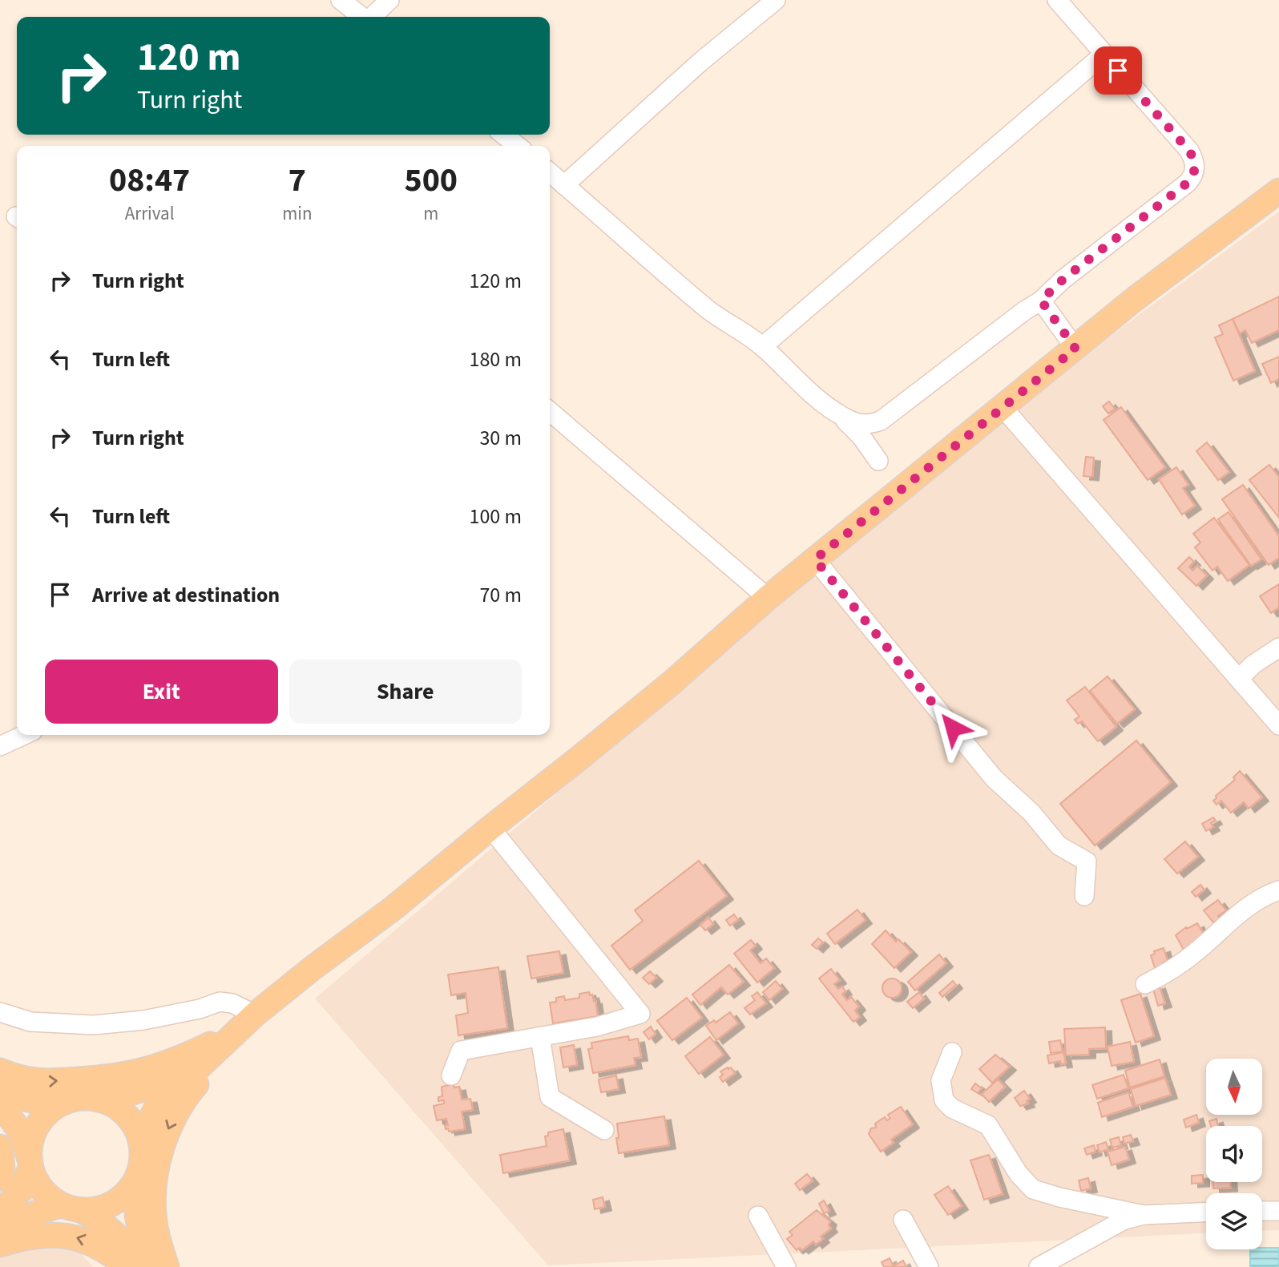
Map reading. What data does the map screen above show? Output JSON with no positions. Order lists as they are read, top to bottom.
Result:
{
  "north": "bottom",
  "page": {
    "turn": ["120 m", "Turn right"],
    "eta": [
      "08:47",
      "Arrival",
      "7",
      "min",
      "500",
      "m"
    ],
    "list": [
      {
        "name": "Turn right",
        "value": "120 m"
      },
      {
        "name": "Turn left",
        "value": "180 m"
      },
      {
        "name": "Turn right",
        "value": "30 m"
      },
      {
        "name": "Turn left",
        "value": "100 m"
      },
      {
        "name": "Arrive at destination",
        "value": "70 m"
      }
    ],
    "buttons": ["Exit", "Share"]
  }
}
